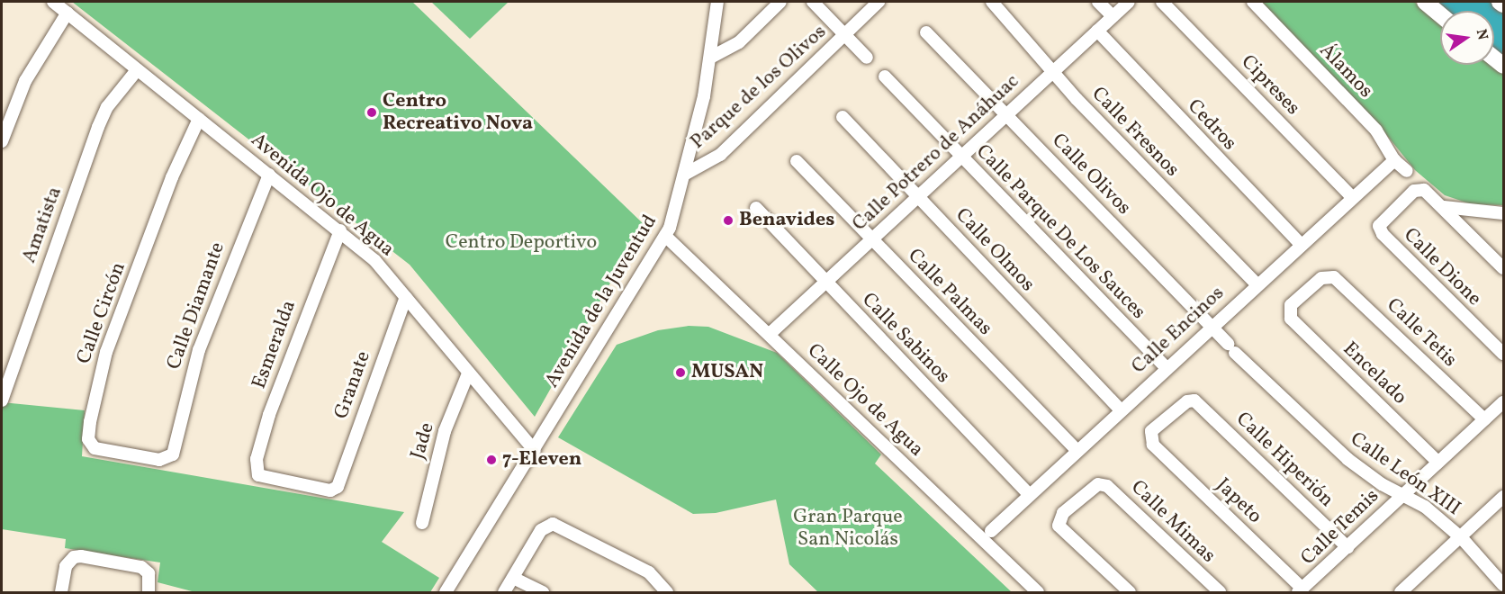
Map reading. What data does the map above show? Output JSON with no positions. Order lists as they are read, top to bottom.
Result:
{
  "streets": {
    "street": [
      "Álamos",
      "Cipreses",
      "Parque de los Olivos",
      "Cedros",
      "Calle Fresnos",
      "Calle Potrero de Anáhuac",
      "Calle Olivos",
      "Avenida Ojo de Agua",
      "Amatista",
      "Calle Parque De Los Sauces",
      "Calle Olmos",
      "Calle Dione",
      "Calle Palmas",
      "Avenida de la Juventud",
      "Calle Diamante",
      "Calle Circón",
      "Calle Encinos",
      "Calle Tetis",
      "Calle Sabinos",
      "Esmeralda",
      "Encelado",
      "Granate",
      "Calle Ojo de Agua",
      "Jade",
      "Calle Hiperión",
      "Calle León XIII",
      "Japeto",
      "Calle Mimas",
      "Calle Temis"
    ]
  },
  "crossings": [
    ["Álamos", "Calle Encinos"],
    ["Cipreses", "Calle Encinos"],
    ["Parque de los Olivos", "Avenida de la Juventud"],
    ["Cedros", "Calle Potrero de Anáhuac"],
    ["Cedros", "Calle Encinos"],
    ["Calle Fresnos", "Calle Potrero de Anáhuac"],
    ["Calle Fresnos", "Calle Encinos"],
    ["Calle Potrero de Anáhuac", "Calle Olivos"],
    ["Calle Potrero de Anáhuac", "Calle Parque De Los Sauces"],
    ["Calle Potrero de Anáhuac", "Calle Olmos"],
    ["Calle Potrero de Anáhuac", "Calle Palmas"],
    ["Calle Potrero de Anáhuac", "Calle Sabinos"],
    ["Calle Potrero de Anáhuac", "Calle Ojo de Agua"],
    ["Calle Olivos", "Calle Encinos"],
    ["Calle Olivos", "Calle León XIII"],
    ["Avenida Ojo de Agua", "Amatista"],
    ["Avenida Ojo de Agua", "Avenida de la Juventud"],
    ["Avenida Ojo de Agua", "Calle Diamante"],
    ["Avenida Ojo de Agua", "Calle Circón"],
    ["Avenida Ojo de Agua", "Esmeralda"],
    ["Avenida Ojo de Agua", "Granate"],
    ["Avenida Ojo de Agua", "Jade"],
    ["Calle Parque De Los Sauces", "Calle Encinos"],
    ["Calle Olmos", "Calle Encinos"],
    ["Calle Palmas", "Calle Encinos"],
    ["Avenida de la Juventud", "Calle Ojo de Agua"],
    ["Calle Diamante", "Calle Circón"],
    ["Calle Encinos", "Calle Sabinos"],
    ["Calle Tetis", "Encelado"],
    ["Calle Tetis", "Calle Temis"],
    ["Esmeralda", "Granate"],
    ["Encelado", "Calle Temis"],
    ["Calle Hiperión", "Japeto"],
    ["Calle Hiperión", "Calle Temis"],
    ["Calle León XIII", "Calle Temis"],
    ["Japeto", "Calle Temis"]
  ],
  "parks": ["Centro Deportivo", "Gran Parque San Nicolás"],
  "places": [
    "Centro Recreativo Nova",
    "Benavides",
    "MUSAN",
    "7-Eleven"
  ],
  "north": "right"
}
